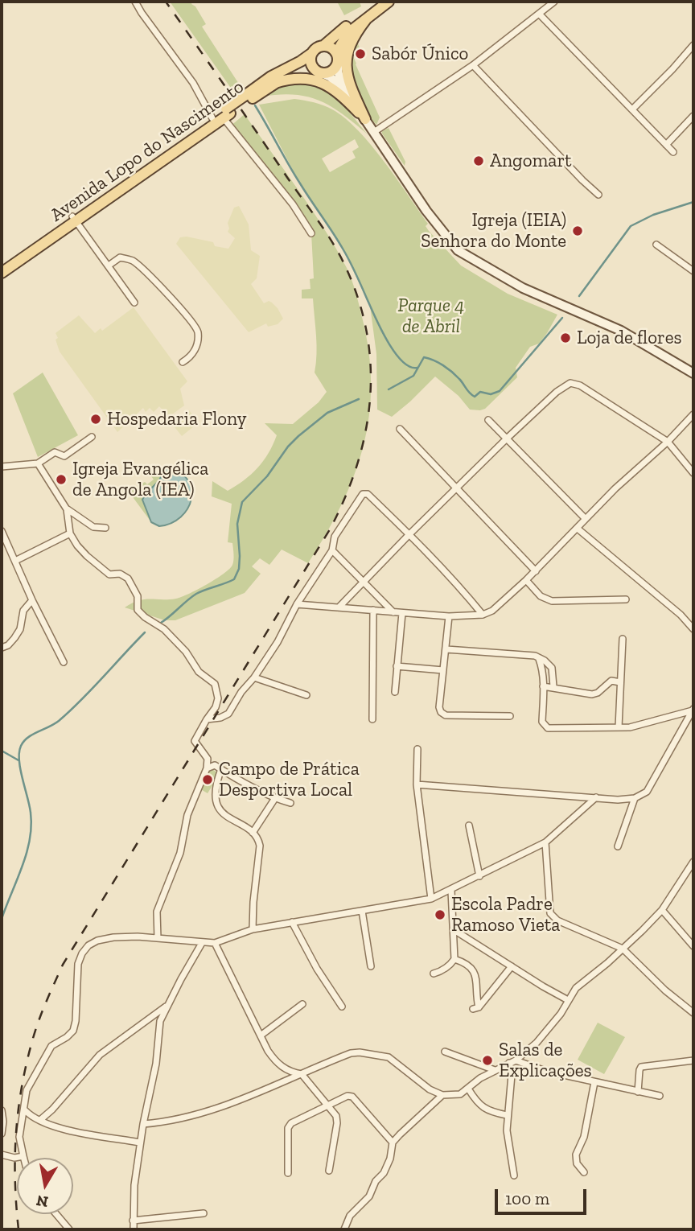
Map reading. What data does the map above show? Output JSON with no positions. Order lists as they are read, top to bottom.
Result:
{
  "streets": {
    "main road": ["Avenida Lopo do Nascimento"]
  },
  "parks": ["Parque 4 de Abril"],
  "places": [
    "Sabór Único",
    "Angomart",
    "Igreja (IEIA) Senhora do Monte",
    "Loja de flores",
    "Hospedaria Flony",
    "Igreja Evangélica de Angola (IEA)",
    "Campo de Prática Desportiva Local",
    "Escola Padre Ramoso Vieta",
    "Salas de Explicações"
  ],
  "scale_bar": "100 m",
  "north": "bottom"
}
